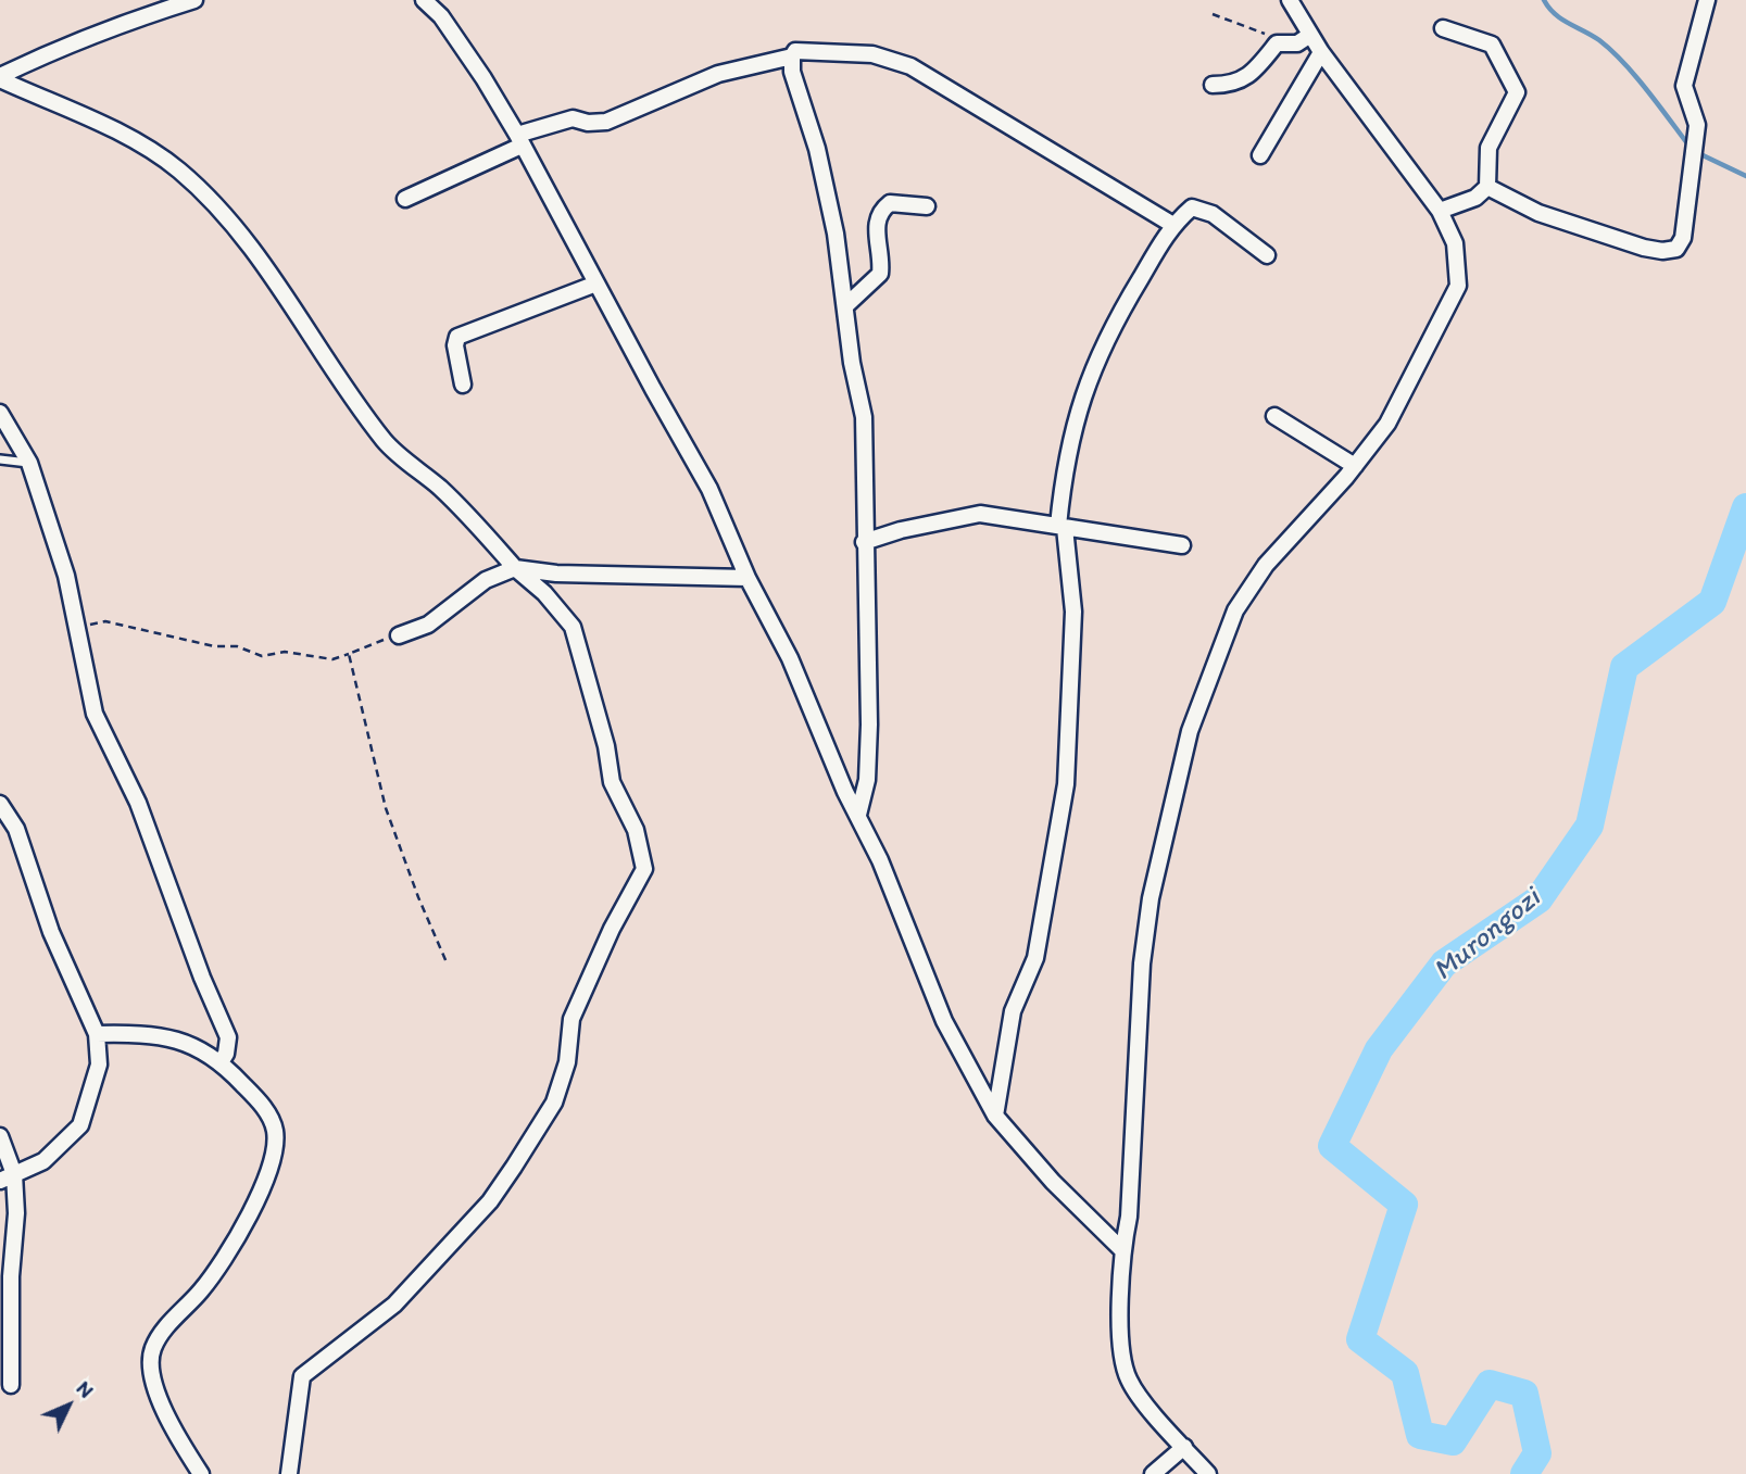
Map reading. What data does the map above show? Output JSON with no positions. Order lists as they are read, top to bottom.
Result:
{
  "water": ["Murongozi"],
  "north": "top right"
}
